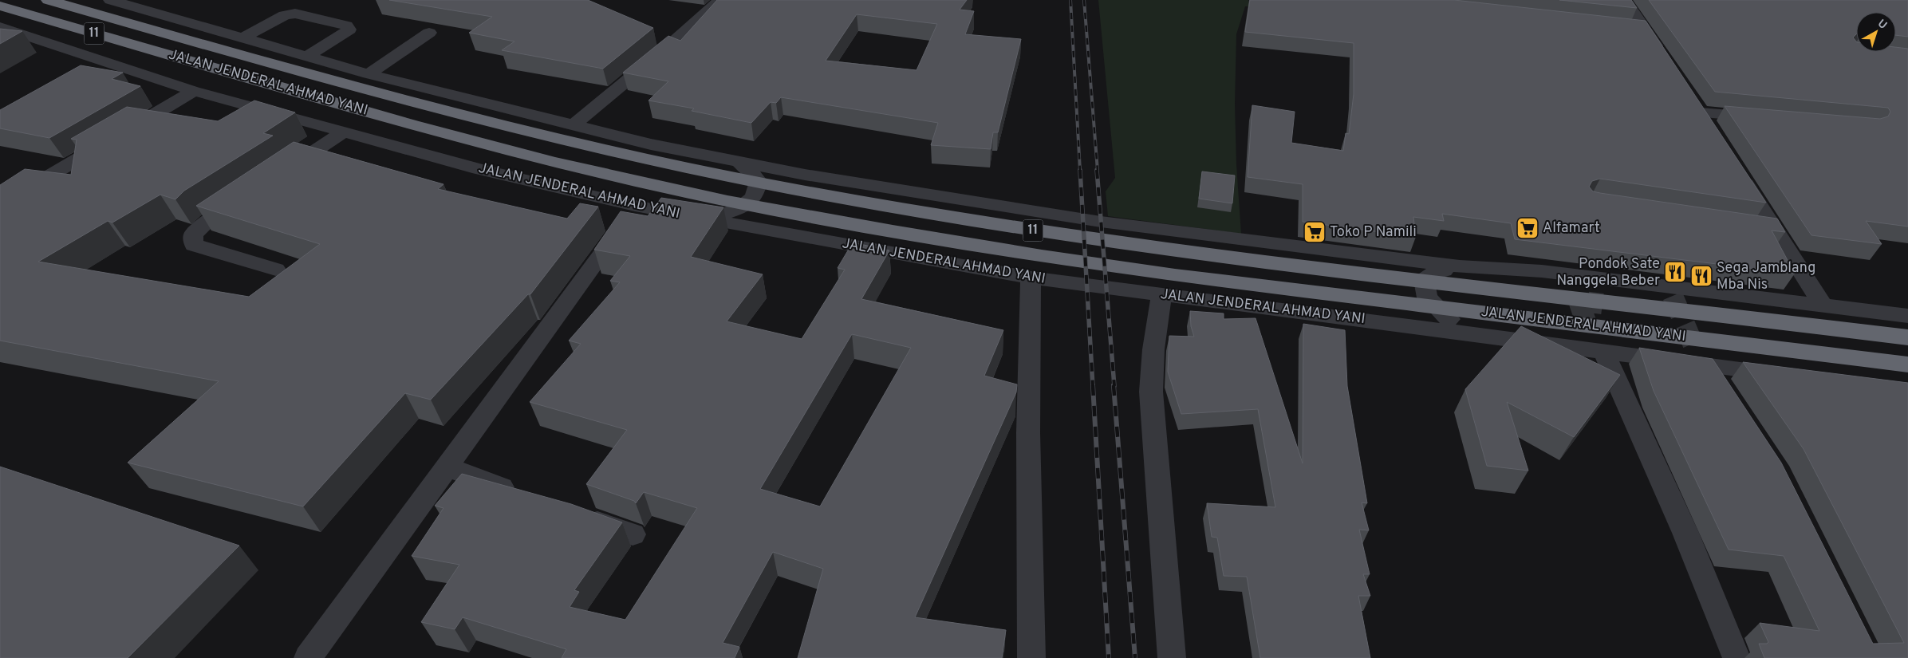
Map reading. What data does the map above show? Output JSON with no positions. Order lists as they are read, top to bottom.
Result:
{
  "streets": {
    "highway": ["11", "JALAN JENDERAL AHMAD YANI"]
  },
  "places": {
    "supermarket": ["Alfamart", "Toko P Namili"],
    "restaurant": ["Pondok Sate Nanggela Beber", "Sega Jamblang Mba Nis"]
  },
  "north": "top right"
}
